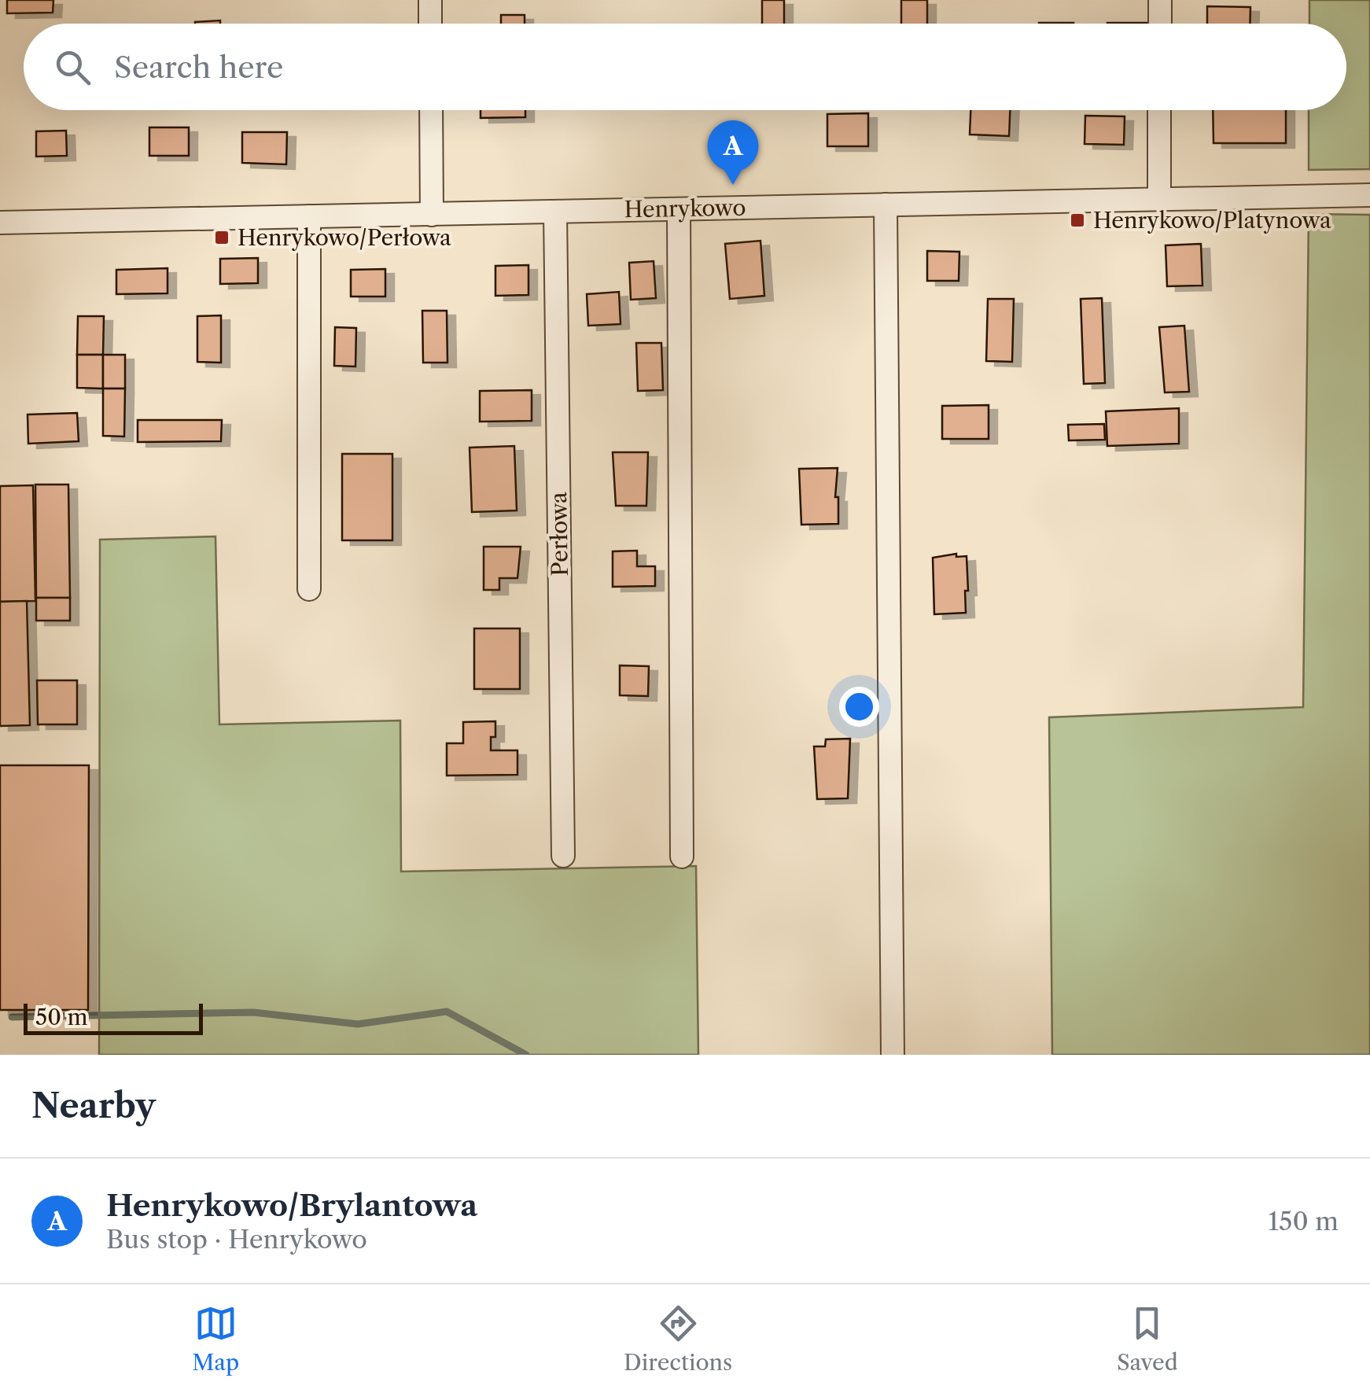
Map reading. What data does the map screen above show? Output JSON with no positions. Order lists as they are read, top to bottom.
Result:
{
  "streets": {
    "street": ["Henrykowo", "Perłowa"]
  },
  "crossings": [
    ["Henrykowo", "Perłowa"]
  ],
  "places": {
    "transit": ["Henrykowo/Platynowa", "Henrykowo/Perłowa"]
  },
  "scale_bar": "50 m",
  "page": {
    "search": "Search here",
    "pins": "A",
    "scale": "50 m",
    "heading": "Nearby",
    "list": [
      {
        "mark": "A",
        "name": "Henrykowo/Brylantowa",
        "note": "Bus stop · Henrykowo",
        "value": "150 m"
      }
    ],
    "nav": ["Map", "Directions", "Saved"]
  }
}
